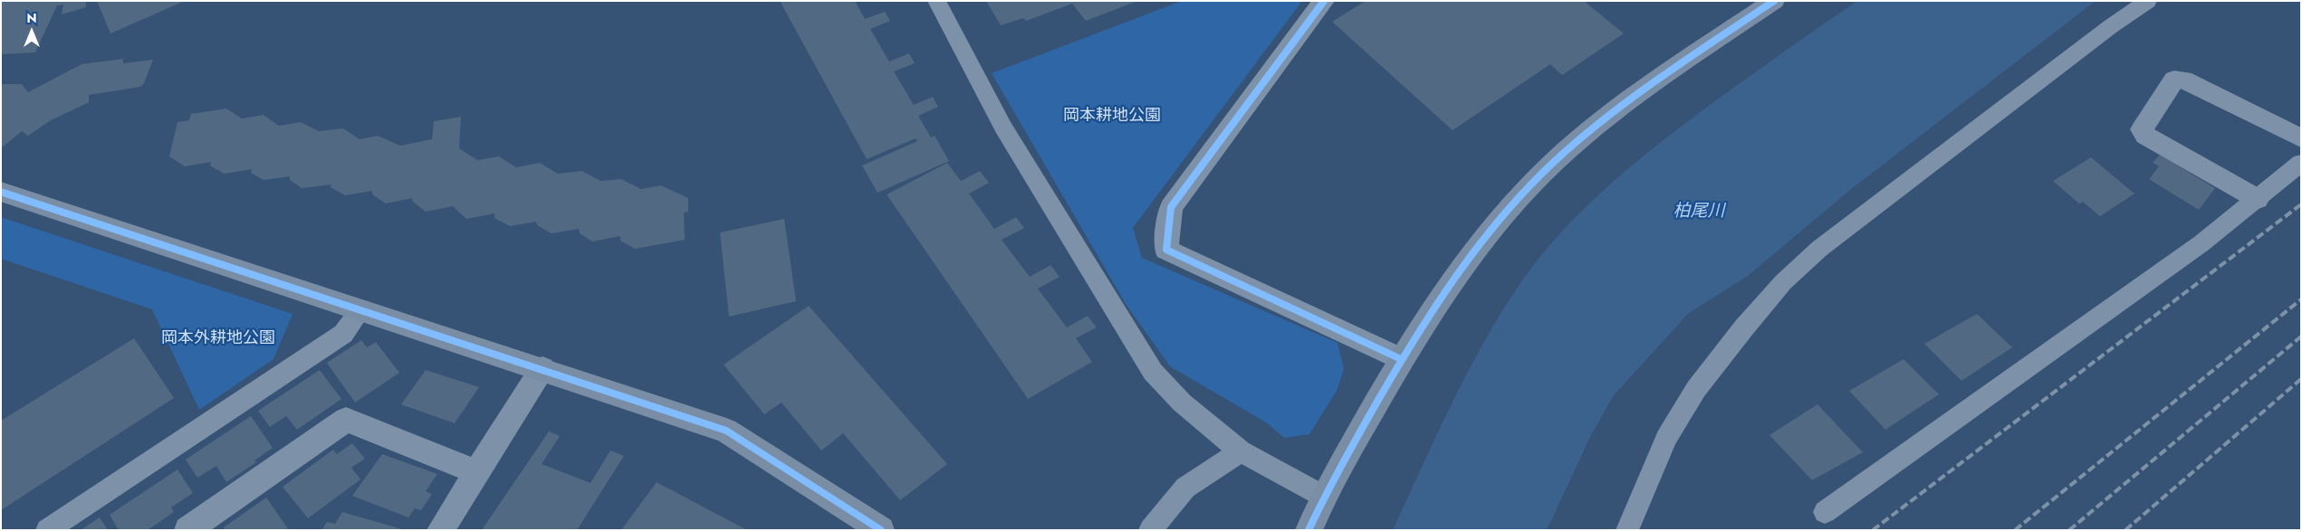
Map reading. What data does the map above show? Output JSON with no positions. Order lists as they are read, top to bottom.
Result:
{
  "water": ["柏尾川"],
  "parks": ["岡本耕地公園", "岡本外耕地公園"],
  "north": "top"
}
